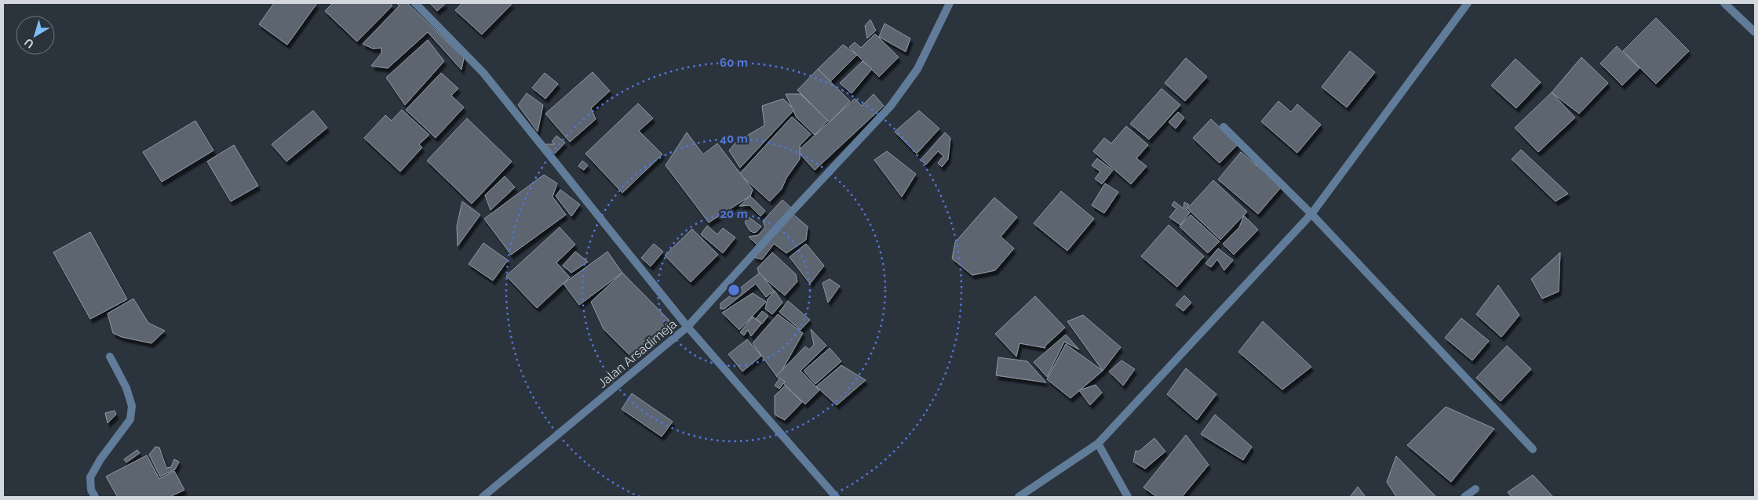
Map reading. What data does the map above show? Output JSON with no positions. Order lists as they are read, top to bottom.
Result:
{
  "streets": {
    "street": ["Jalan Arsadimeja"]
  },
  "north": "bottom left",
  "rings": ["60 m", "40 m", "20 m"]
}
